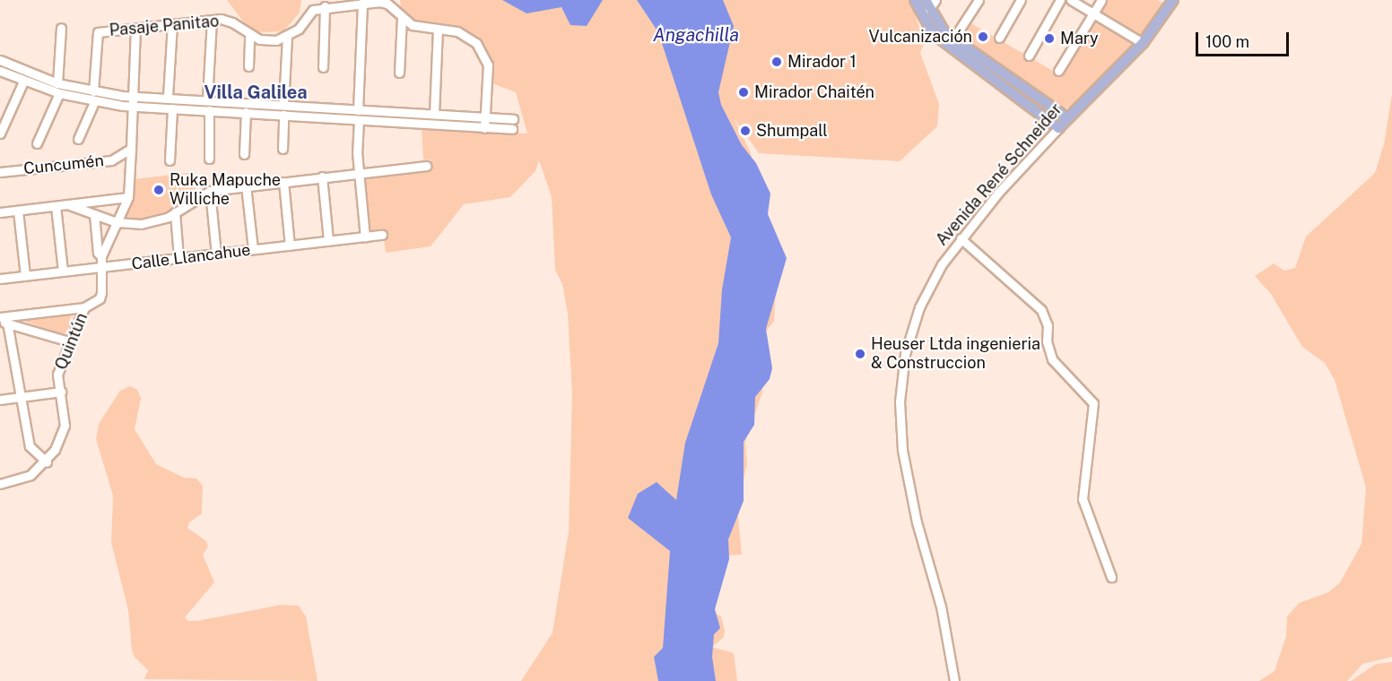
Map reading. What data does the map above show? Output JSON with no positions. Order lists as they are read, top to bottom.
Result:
{
  "streets": {
    "main road": ["Avenida René Schneider"],
    "street": [
      "Pasaje Panitao",
      "Cuncumén",
      "Calle Llancahue",
      "Quintún"
    ]
  },
  "crossings": [
    ["Calle Llancahue", "Quintún"]
  ],
  "districts": ["Villa Galilea"],
  "water": ["Angachilla"],
  "places": [
    "Vulcanización",
    "Mary",
    "Mirador 1",
    "Mirador Chaitén",
    "Shumpall",
    "Ruka Mapuche Williche",
    "Heuser Ltda ingenieria & Construccion"
  ],
  "scale_bar": "100 m"
}
